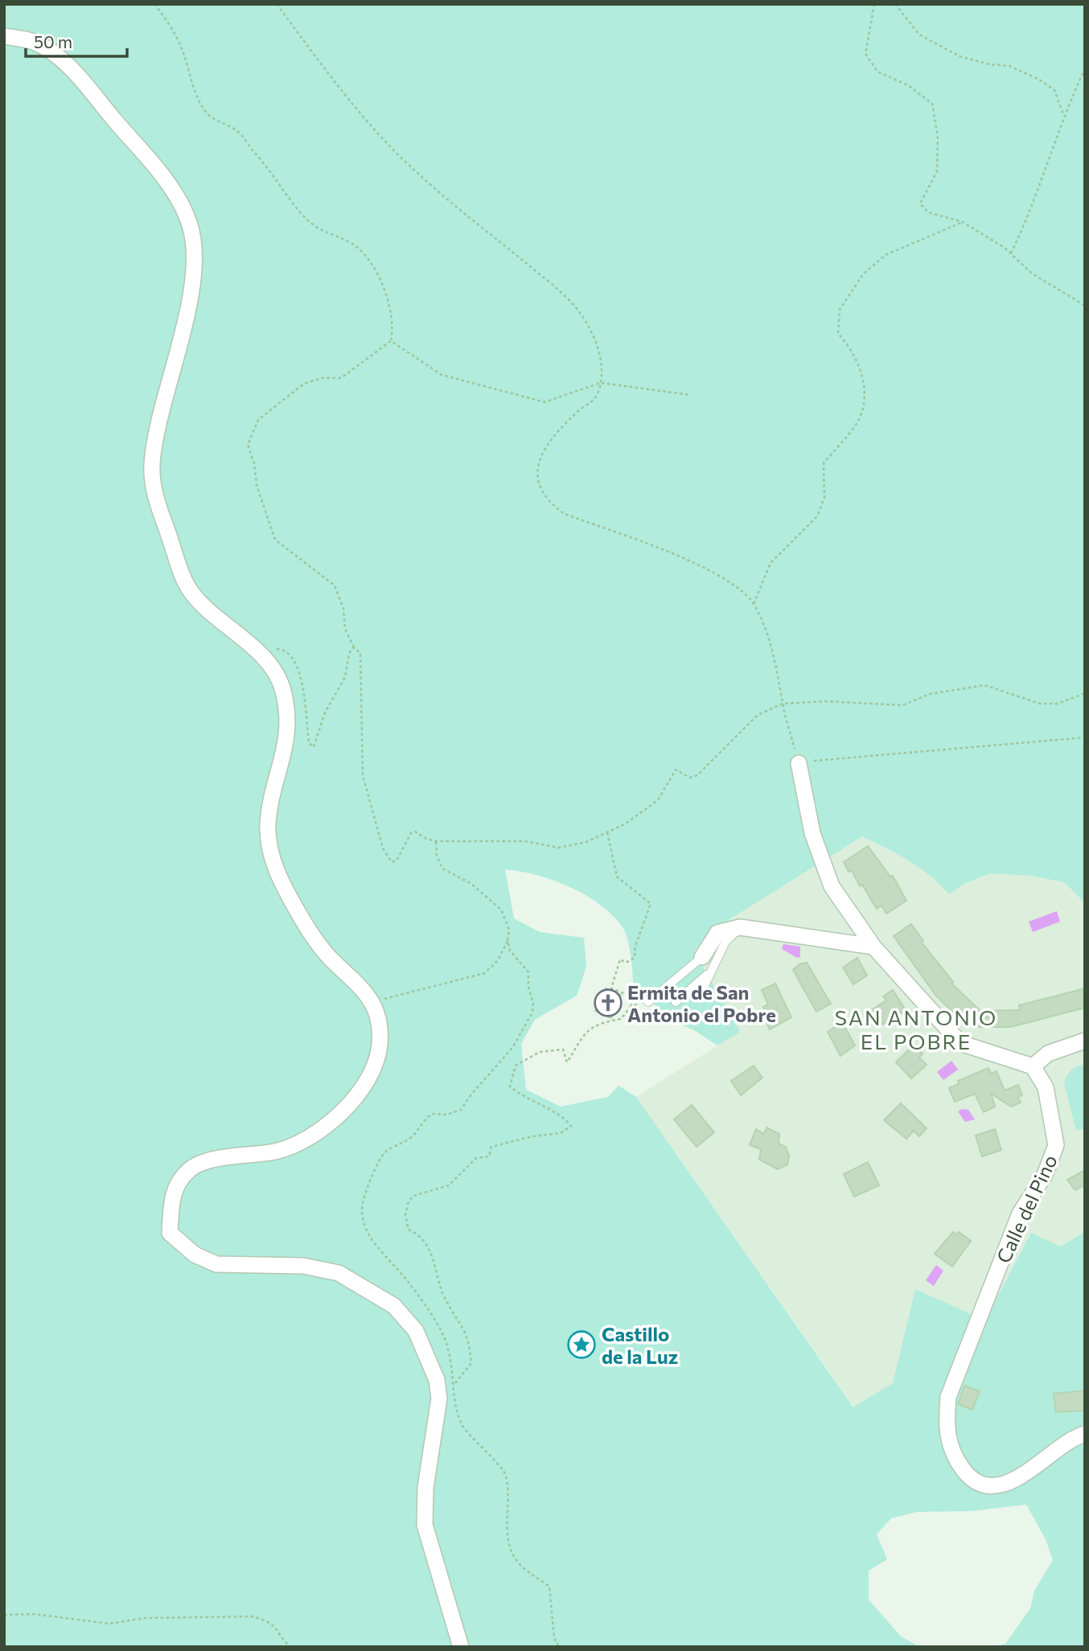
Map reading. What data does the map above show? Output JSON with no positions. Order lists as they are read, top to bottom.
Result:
{
  "streets": {
    "street": ["Calle del Pino"]
  },
  "districts": ["SAN ANTONIO EL POBRE"],
  "places": {
    "church": ["Ermita de San Antonio el Pobre"],
    "place": ["Castillo de la Luz"]
  },
  "scale_bar": "50 m"
}
